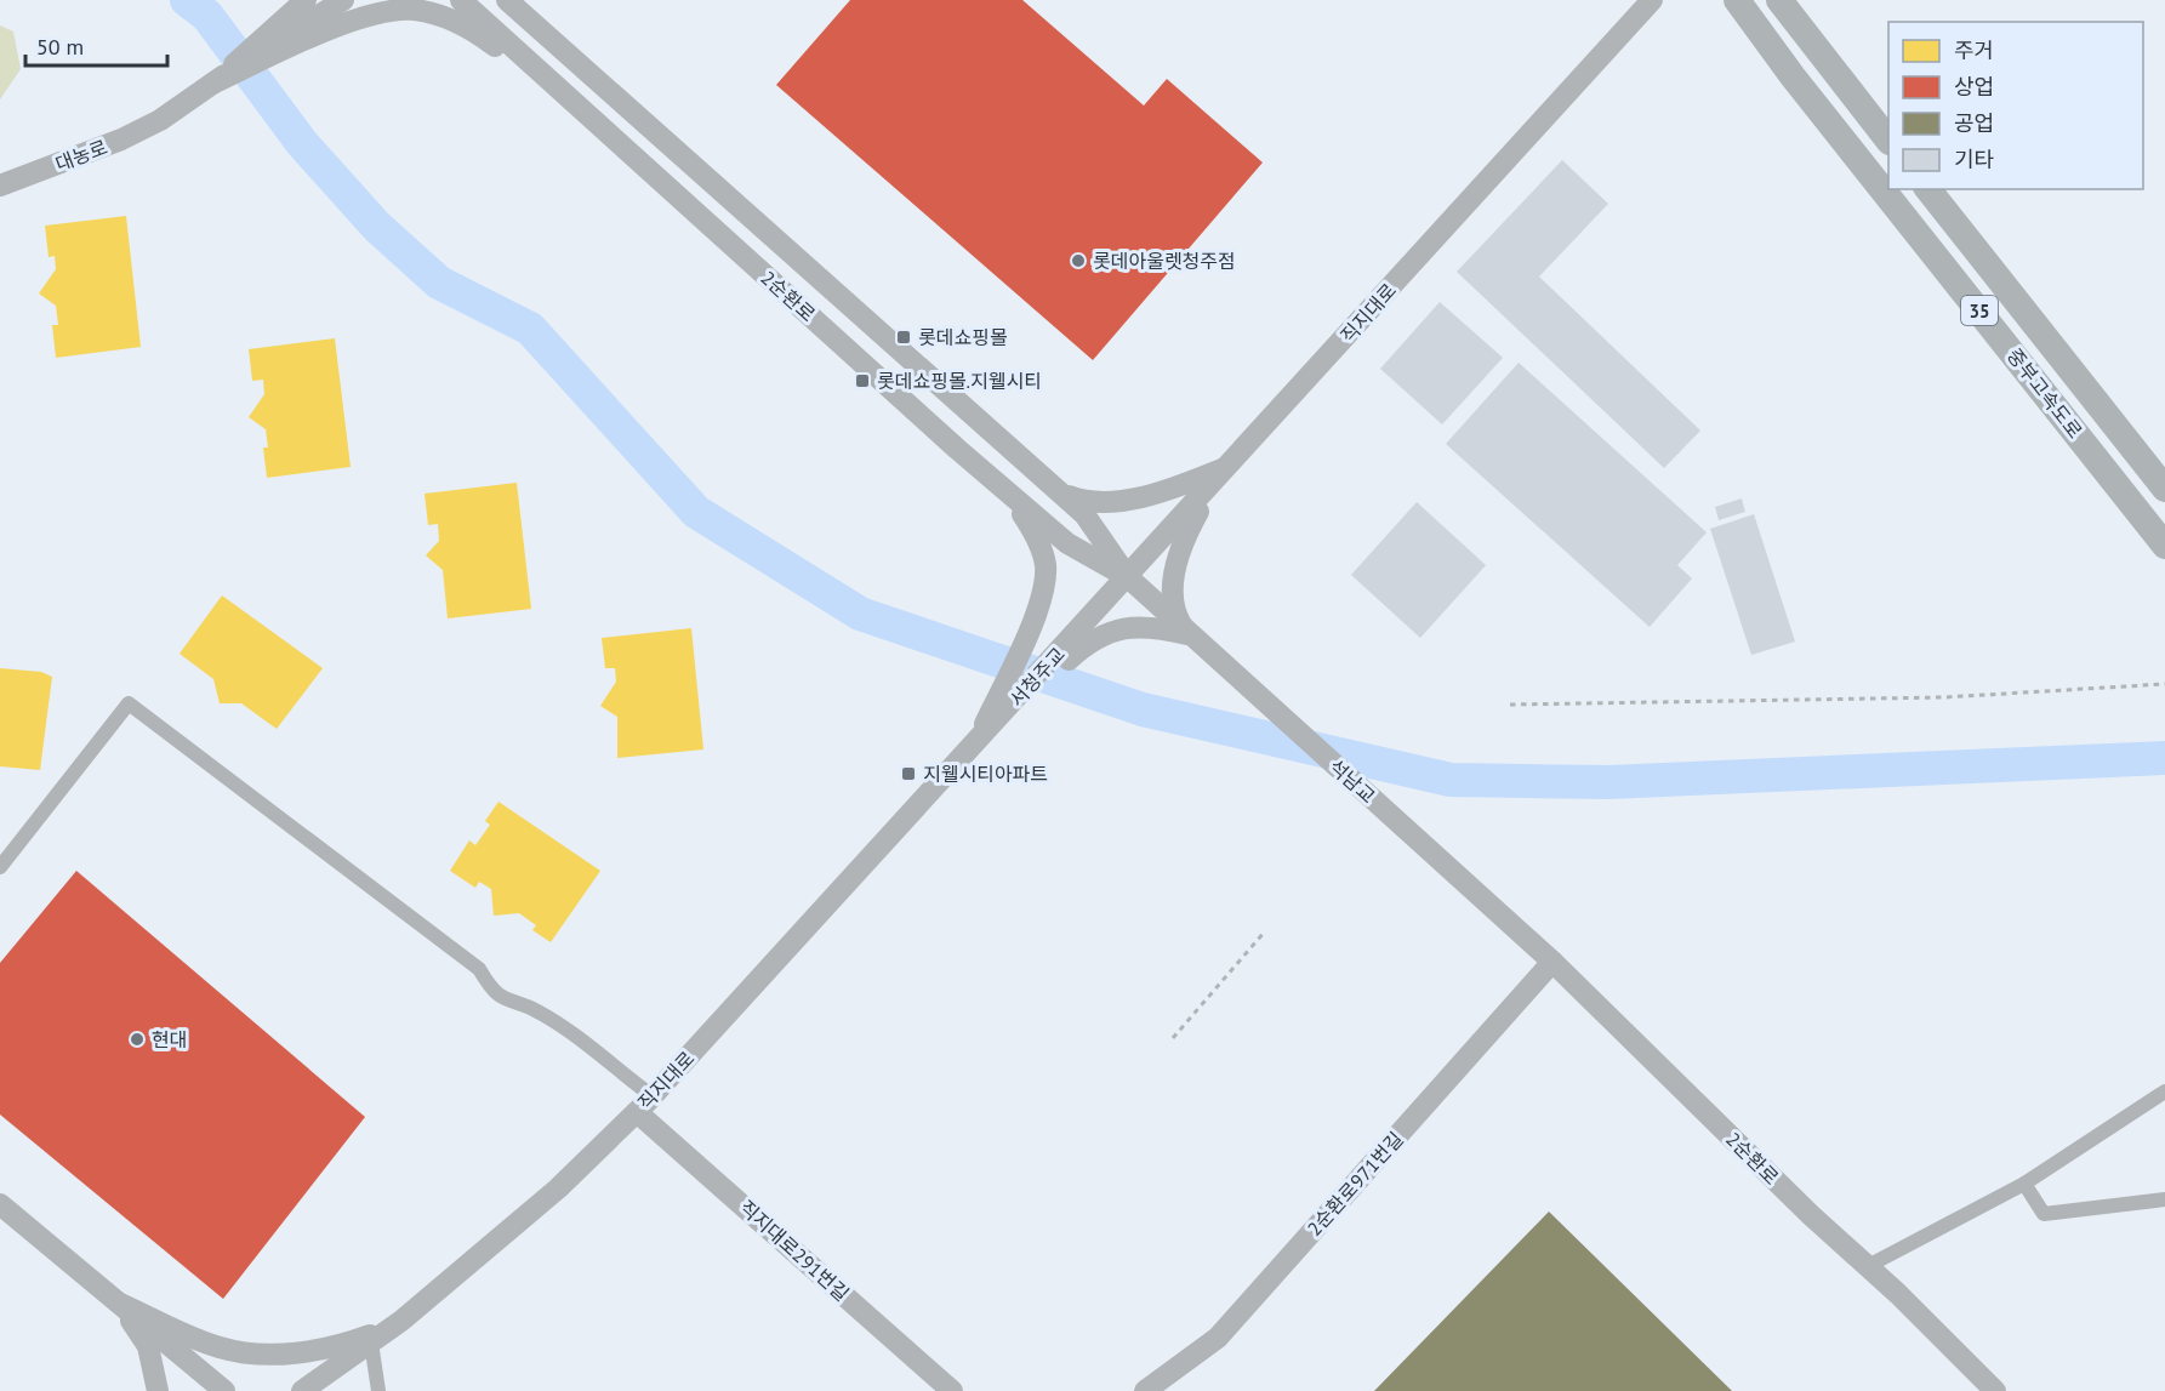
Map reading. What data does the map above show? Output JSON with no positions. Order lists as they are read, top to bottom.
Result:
{
  "streets": {
    "highway": ["35", "중부고속도로"],
    "street": [
      "대농로",
      "2순환로",
      "직지대로",
      "서청주교",
      "석남교",
      "2순환로971번길",
      "직지대로291번길"
    ]
  },
  "crossings": [
    ["2순환로", "직지대로"],
    ["2순환로", "석남교"],
    ["2순환로", "2순환로971번길"],
    ["직지대로", "서청주교"],
    ["직지대로", "직지대로291번길"]
  ],
  "places": {
    "other": ["롯데아울렛청주점", "현대"],
    "transit": ["롯데쇼핑몰", "롯데쇼핑몰.지웰시티", "지웰시티아파트"]
  },
  "legend": [
    "주거",
    "상업",
    "공업",
    "기타"
  ],
  "scale_bar": "50 m"
}
